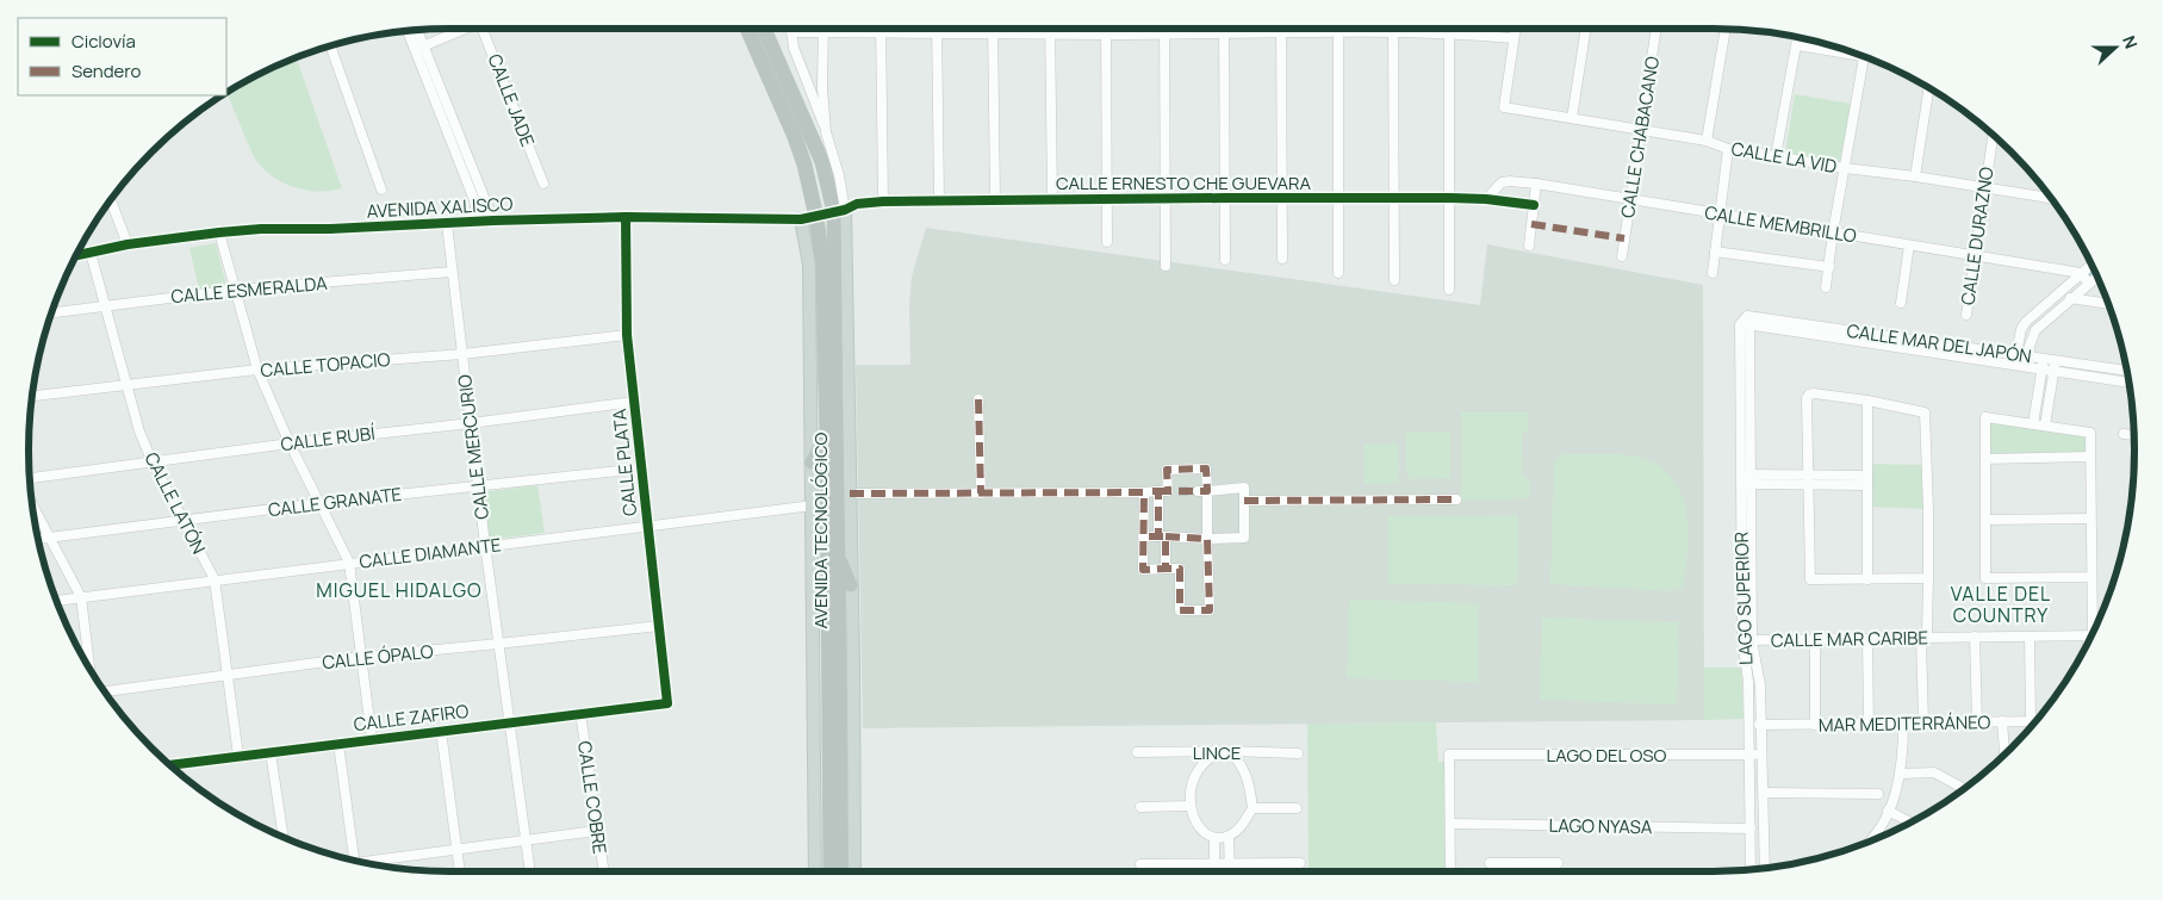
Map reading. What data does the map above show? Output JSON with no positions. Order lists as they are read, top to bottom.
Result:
{
  "streets": {
    "highway": ["AVENIDA TECNOLÓGICO"],
    "street": [
      "CALLE JADE",
      "CALLE CHABACANO",
      "CALLE LA VID",
      "CALLE ERNESTO CHE GUEVARA",
      "AVENIDA XALISCO",
      "CALLE MEMBRILLO",
      "CALLE DURAZNO",
      "CALLE ESMERALDA",
      "CALLE MAR DEL JAPÓN",
      "CALLE TOPACIO",
      "CALLE RUBÍ",
      "CALLE MERCURIO",
      "CALLE PLATA",
      "CALLE GRANATE",
      "CALLE LATÓN",
      "CALLE DIAMANTE",
      "LAGO SUPERIOR",
      "CALLE MAR CARIBE",
      "CALLE ÓPALO",
      "CALLE ZAFIRO",
      "MAR MEDITERRÁNEO",
      "LINCE",
      "LAGO DEL OSO",
      "CALLE COBRE",
      "LAGO NYASA"
    ]
  },
  "crossings": [
    ["CALLE CHABACANO", "CALLE LA VID"],
    ["CALLE CHABACANO", "CALLE MEMBRILLO"],
    ["CALLE LA VID", "CALLE DURAZNO"],
    ["CALLE ERNESTO CHE GUEVARA", "AVENIDA XALISCO"],
    ["CALLE ERNESTO CHE GUEVARA", "CALLE MEMBRILLO"],
    ["CALLE ERNESTO CHE GUEVARA", "AVENIDA TECNOLÓGICO"],
    ["AVENIDA XALISCO", "CALLE MERCURIO"],
    ["AVENIDA XALISCO", "CALLE PLATA"],
    ["AVENIDA XALISCO", "CALLE LATÓN"],
    ["AVENIDA XALISCO", "AVENIDA TECNOLÓGICO"],
    ["CALLE MEMBRILLO", "CALLE DURAZNO"],
    ["CALLE ESMERALDA", "CALLE MERCURIO"],
    ["CALLE ESMERALDA", "CALLE LATÓN"],
    ["CALLE MAR DEL JAPÓN", "LAGO SUPERIOR"],
    ["CALLE TOPACIO", "CALLE MERCURIO"],
    ["CALLE TOPACIO", "CALLE PLATA"],
    ["CALLE TOPACIO", "CALLE LATÓN"],
    ["CALLE RUBÍ", "CALLE MERCURIO"],
    ["CALLE RUBÍ", "CALLE PLATA"],
    ["CALLE RUBÍ", "CALLE LATÓN"],
    ["CALLE MERCURIO", "CALLE GRANATE"],
    ["CALLE MERCURIO", "CALLE DIAMANTE"],
    ["CALLE MERCURIO", "CALLE ÓPALO"],
    ["CALLE MERCURIO", "CALLE ZAFIRO"],
    ["CALLE PLATA", "CALLE GRANATE"],
    ["CALLE PLATA", "CALLE DIAMANTE"],
    ["CALLE PLATA", "CALLE ÓPALO"],
    ["CALLE PLATA", "CALLE ZAFIRO"],
    ["CALLE GRANATE", "CALLE LATÓN"],
    ["CALLE LATÓN", "CALLE DIAMANTE"],
    ["CALLE LATÓN", "CALLE ÓPALO"],
    ["CALLE LATÓN", "CALLE ZAFIRO"],
    ["AVENIDA TECNOLÓGICO", "CALLE DIAMANTE"],
    ["LAGO SUPERIOR", "CALLE MAR CARIBE"],
    ["LAGO SUPERIOR", "MAR MEDITERRÁNEO"],
    ["LAGO SUPERIOR", "LAGO DEL OSO"],
    ["LAGO SUPERIOR", "LAGO NYASA"],
    ["CALLE ZAFIRO", "CALLE COBRE"],
    ["LAGO DEL OSO", "LAGO NYASA"]
  ],
  "districts": ["MIGUEL HIDALGO", "VALLE DEL COUNTRY"],
  "legend": ["Ciclovía", "Sendero"],
  "north": "right"
}
